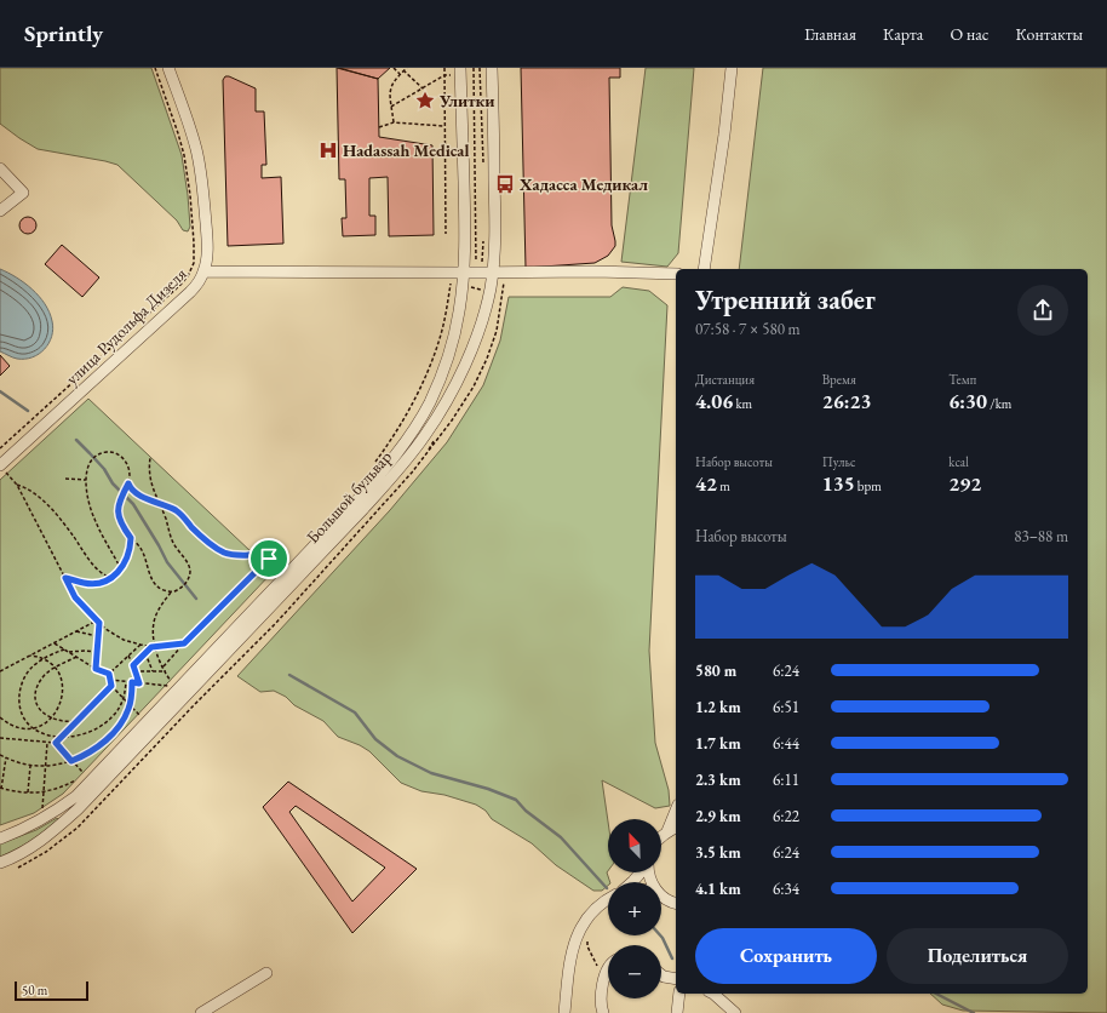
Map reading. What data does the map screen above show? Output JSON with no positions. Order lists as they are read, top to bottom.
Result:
{
  "streets": {
    "street": ["улица Рудольфа Дизеля", "Большой бульвар"]
  },
  "places": {
    "place": ["Улитки"],
    "hospital": ["Hadassah Medical"],
    "bus stop": ["Хадасса Медикал"]
  },
  "scale_bar": "50 m",
  "north": "top left",
  "page": {
    "header": "Sprintly",
    "nav": [
      "Главная",
      "Карта",
      "О нас",
      "Контакты"
    ],
    "heading": ["Утренний забег", "07:58 · 7 × 580 m"],
    "stats": [
      ["Дистанция", "4.06 km"],
      ["Время", "26:23"],
      ["Темп", "6:30 /km"],
      ["Набор высоты", "42 m"],
      ["Пульс", "135 bpm"],
      ["kcal", "292"]
    ],
    "chart": ["Набор высоты", "83–88 m"],
    "list": [
      {
        "name": "580 m",
        "note": "6:24"
      },
      {
        "name": "1.2 km",
        "note": "6:51"
      },
      {
        "name": "1.7 km",
        "note": "6:44"
      },
      {
        "name": "2.3 km",
        "note": "6:11"
      },
      {
        "name": "2.9 km",
        "note": "6:22"
      },
      {
        "name": "3.5 km",
        "note": "6:24"
      },
      {
        "name": "4.1 km",
        "note": "6:34"
      }
    ],
    "map_buttons": ["+", "−"],
    "buttons": ["Сохранить", "Поделиться"],
    "scale": "50 m"
  }
}
